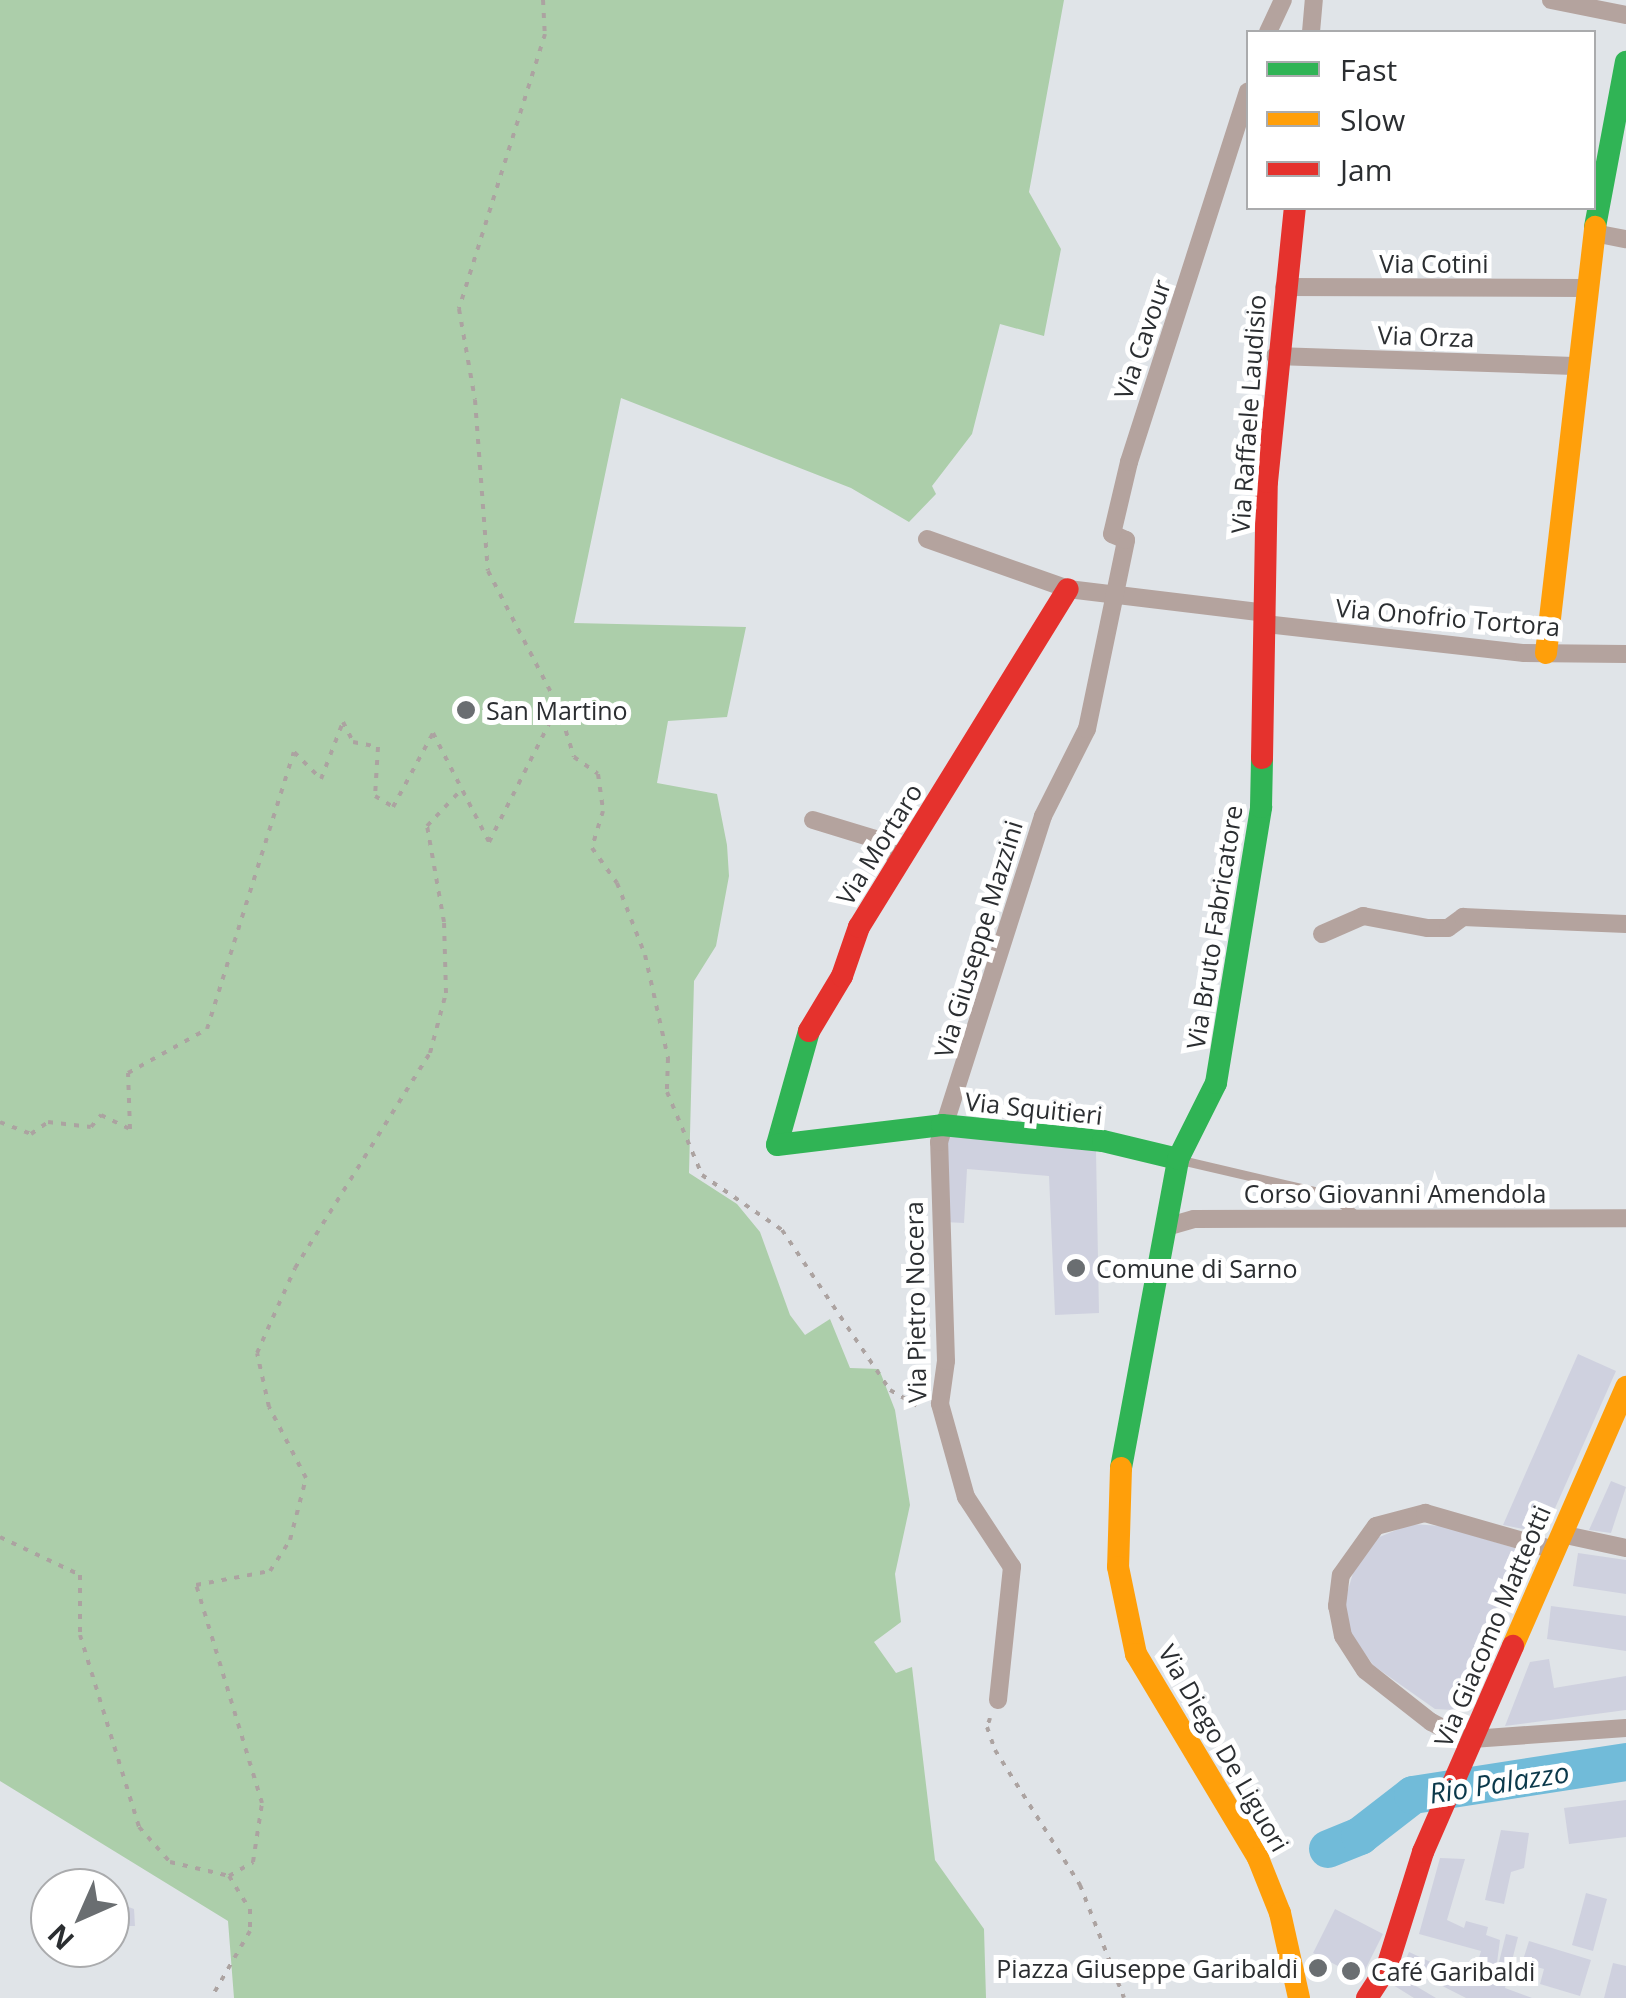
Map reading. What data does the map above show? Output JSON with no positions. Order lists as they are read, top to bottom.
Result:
{
  "streets": {
    "street": [
      "Via Cotini",
      "Via Orza",
      "Via Cavour",
      "Via Raffaele Laudisio",
      "Via Onofrio Tortora",
      "Via Mortaro",
      "Via Bruto Fabricatore",
      "Via Giuseppe Mazzini",
      "Via Squitieri",
      "Corso Giovanni Amendola",
      "Via Pietro Nocera",
      "Via Giacomo Matteotti",
      "Via Diego De Liguori"
    ]
  },
  "crossings": [
    ["Via Cotini", "Via Raffaele Laudisio"],
    ["Via Orza", "Via Raffaele Laudisio"],
    ["Via Cavour", "Via Onofrio Tortora"],
    ["Via Cavour", "Via Giuseppe Mazzini"],
    ["Via Raffaele Laudisio", "Via Onofrio Tortora"],
    ["Via Raffaele Laudisio", "Via Bruto Fabricatore"],
    ["Via Onofrio Tortora", "Via Mortaro"],
    ["Via Onofrio Tortora", "Via Bruto Fabricatore"],
    ["Via Onofrio Tortora", "Via Giuseppe Mazzini"],
    ["Via Mortaro", "Via Squitieri"],
    ["Via Bruto Fabricatore", "Via Squitieri"],
    ["Via Bruto Fabricatore", "Corso Giovanni Amendola"],
    ["Via Bruto Fabricatore", "Via Diego De Liguori"],
    ["Via Giuseppe Mazzini", "Via Squitieri"],
    ["Via Giuseppe Mazzini", "Via Pietro Nocera"],
    ["Via Squitieri", "Via Pietro Nocera"],
    ["Corso Giovanni Amendola", "Via Diego De Liguori"]
  ],
  "water": ["Rio Palazzo"],
  "places": [
    "San Martino",
    "Comune di Sarno",
    "Piazza Giuseppe Garibaldi",
    "Café Garibaldi"
  ],
  "legend": ["Fast", "Slow", "Jam"],
  "north": "bottom left"
}
